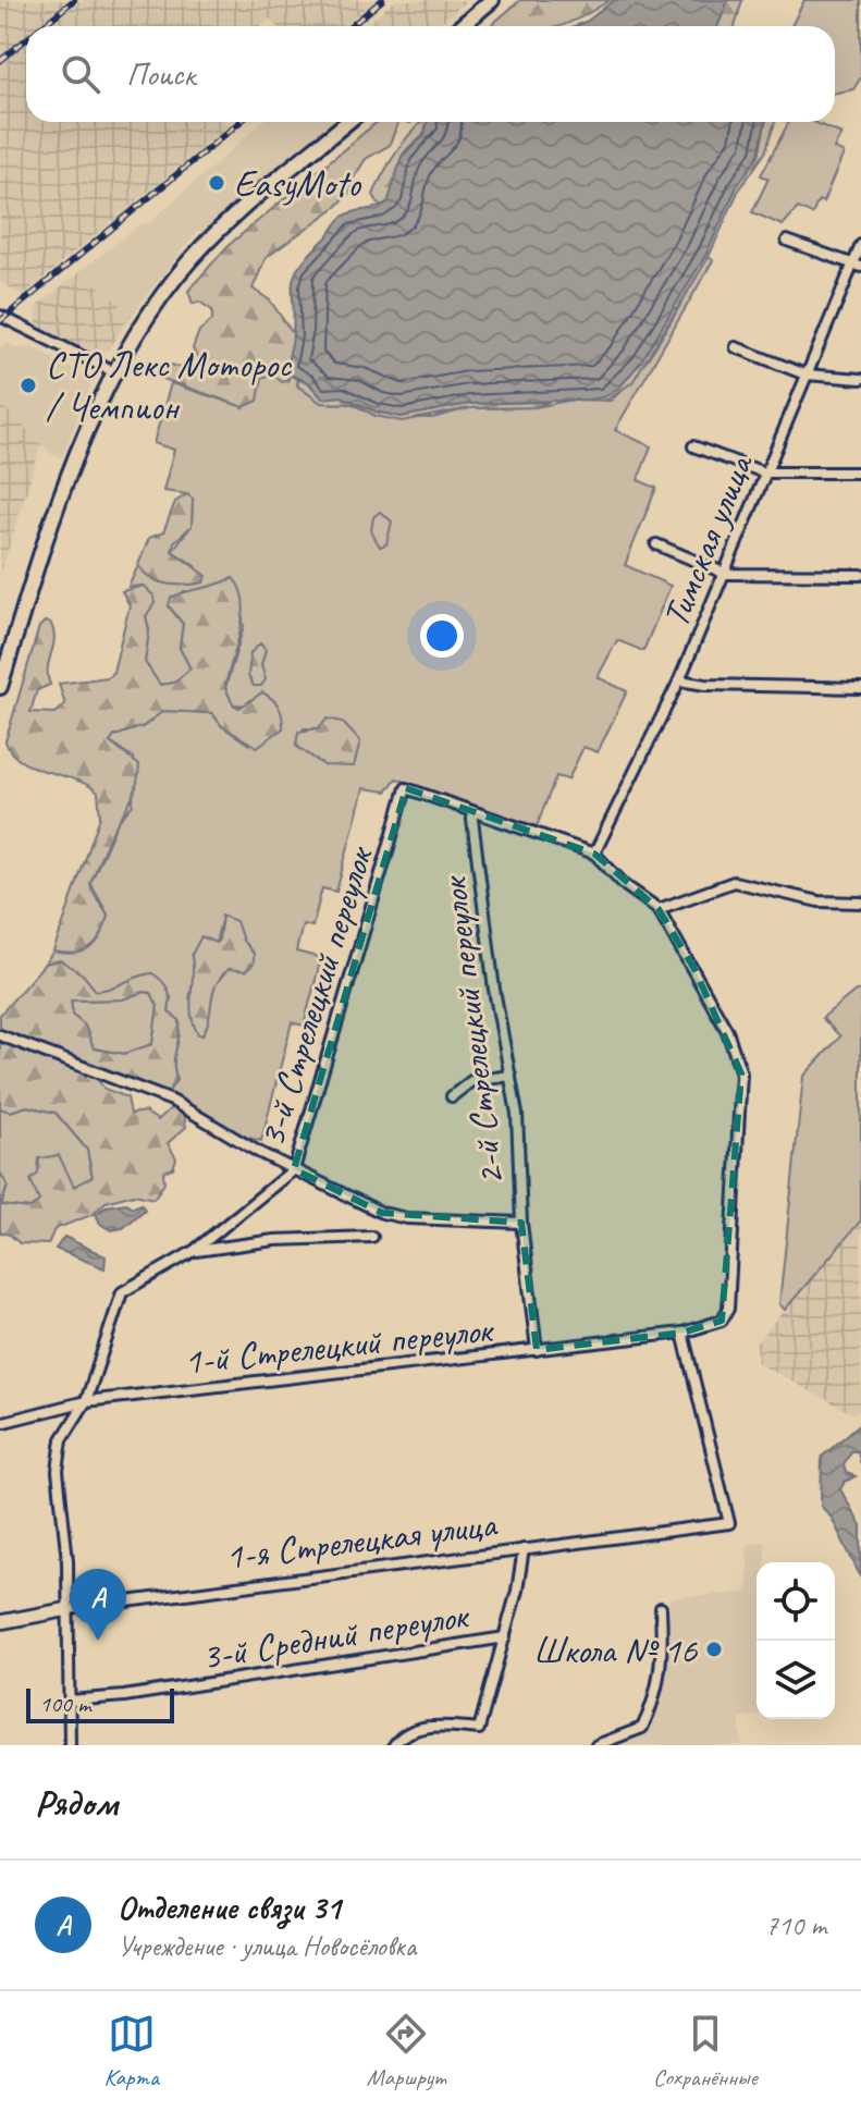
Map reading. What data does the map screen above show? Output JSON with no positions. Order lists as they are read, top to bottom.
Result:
{
  "streets": {
    "street": [
      "Тимская улица",
      "3-й Стрелецкий переулок",
      "2-й Стрелецкий переулок",
      "1-й Стрелецкий переулок",
      "1-я Стрелецкая улица",
      "3-й Средний переулок"
    ]
  },
  "crossings": [
    ["3-й Стрелецкий переулок", "2-й Стрелецкий переулок"],
    ["3-й Стрелецкий переулок", "1-й Стрелецкий переулок"],
    ["2-й Стрелецкий переулок", "1-й Стрелецкий переулок"],
    ["1-й Стрелецкий переулок", "1-я Стрелецкая улица"]
  ],
  "places": ["EasyMoto", "СТО Лекс Моторос / Чемпион", "Школа № 16"],
  "scale_bar": "100 m",
  "page": {
    "search": "Поиск",
    "pins": "A",
    "scale": "100 m",
    "heading": "Рядом",
    "list": [
      {
        "mark": "A",
        "name": "Отделение связи 31",
        "note": "Учреждение · улица Новосёловка",
        "value": "710 m"
      }
    ],
    "nav": ["Карта", "Маршрут", "Сохранённые"]
  }
}
